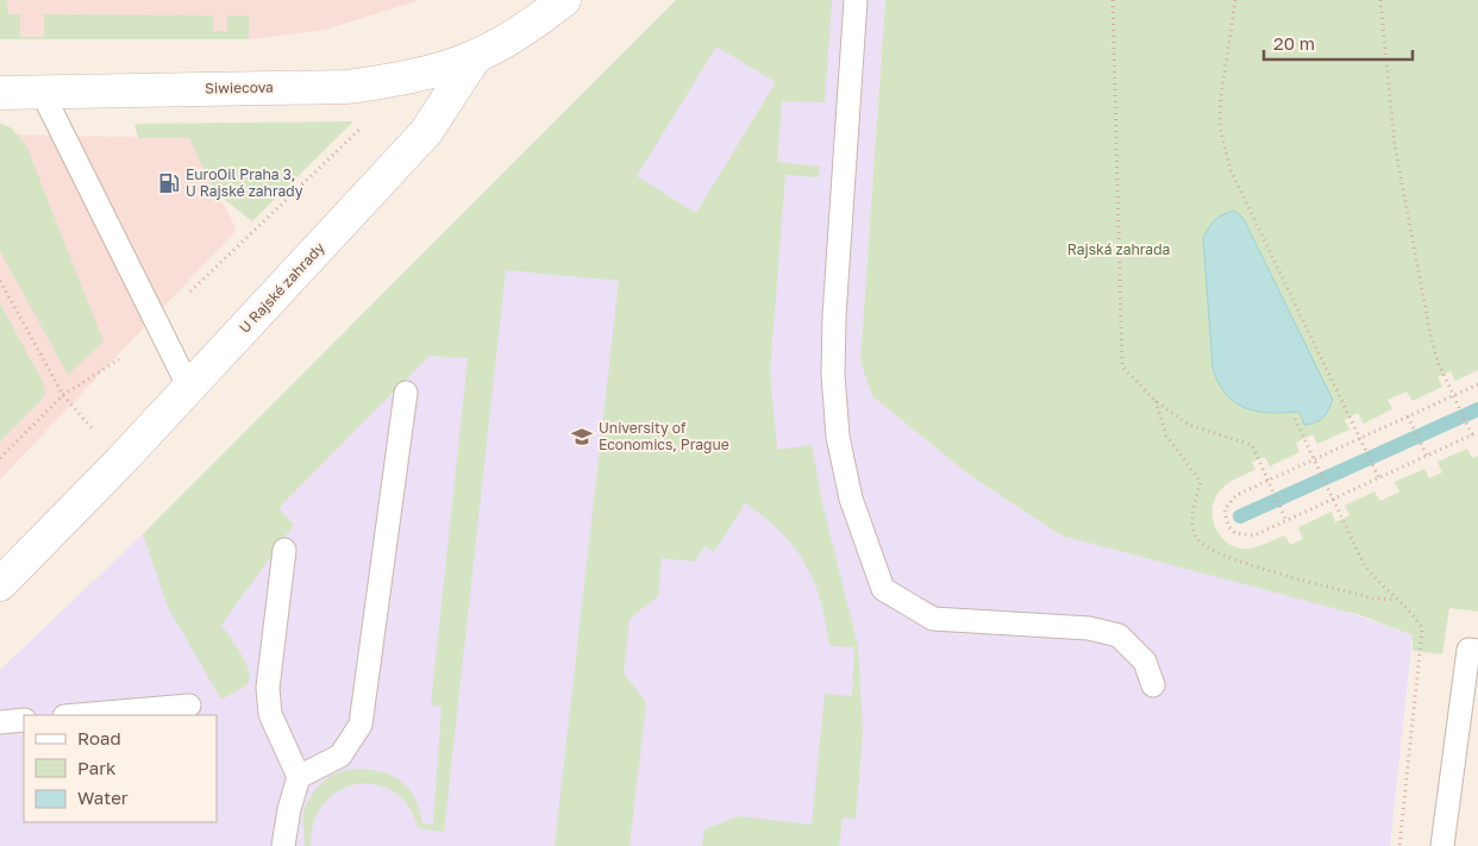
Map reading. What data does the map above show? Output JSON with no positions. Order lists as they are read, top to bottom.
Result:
{
  "streets": {
    "street": ["Siwiecova", "U Rajské zahrady"]
  },
  "crossings": [
    ["Siwiecova", "U Rajské zahrady"]
  ],
  "parks": ["Rajská zahrada"],
  "places": {
    "fuel station": ["EuroOil Praha 3, U Rajské zahrady"],
    "school or university": ["University of Economics, Prague"]
  },
  "legend": ["Road", "Park", "Water"],
  "scale_bar": "20 m"
}
